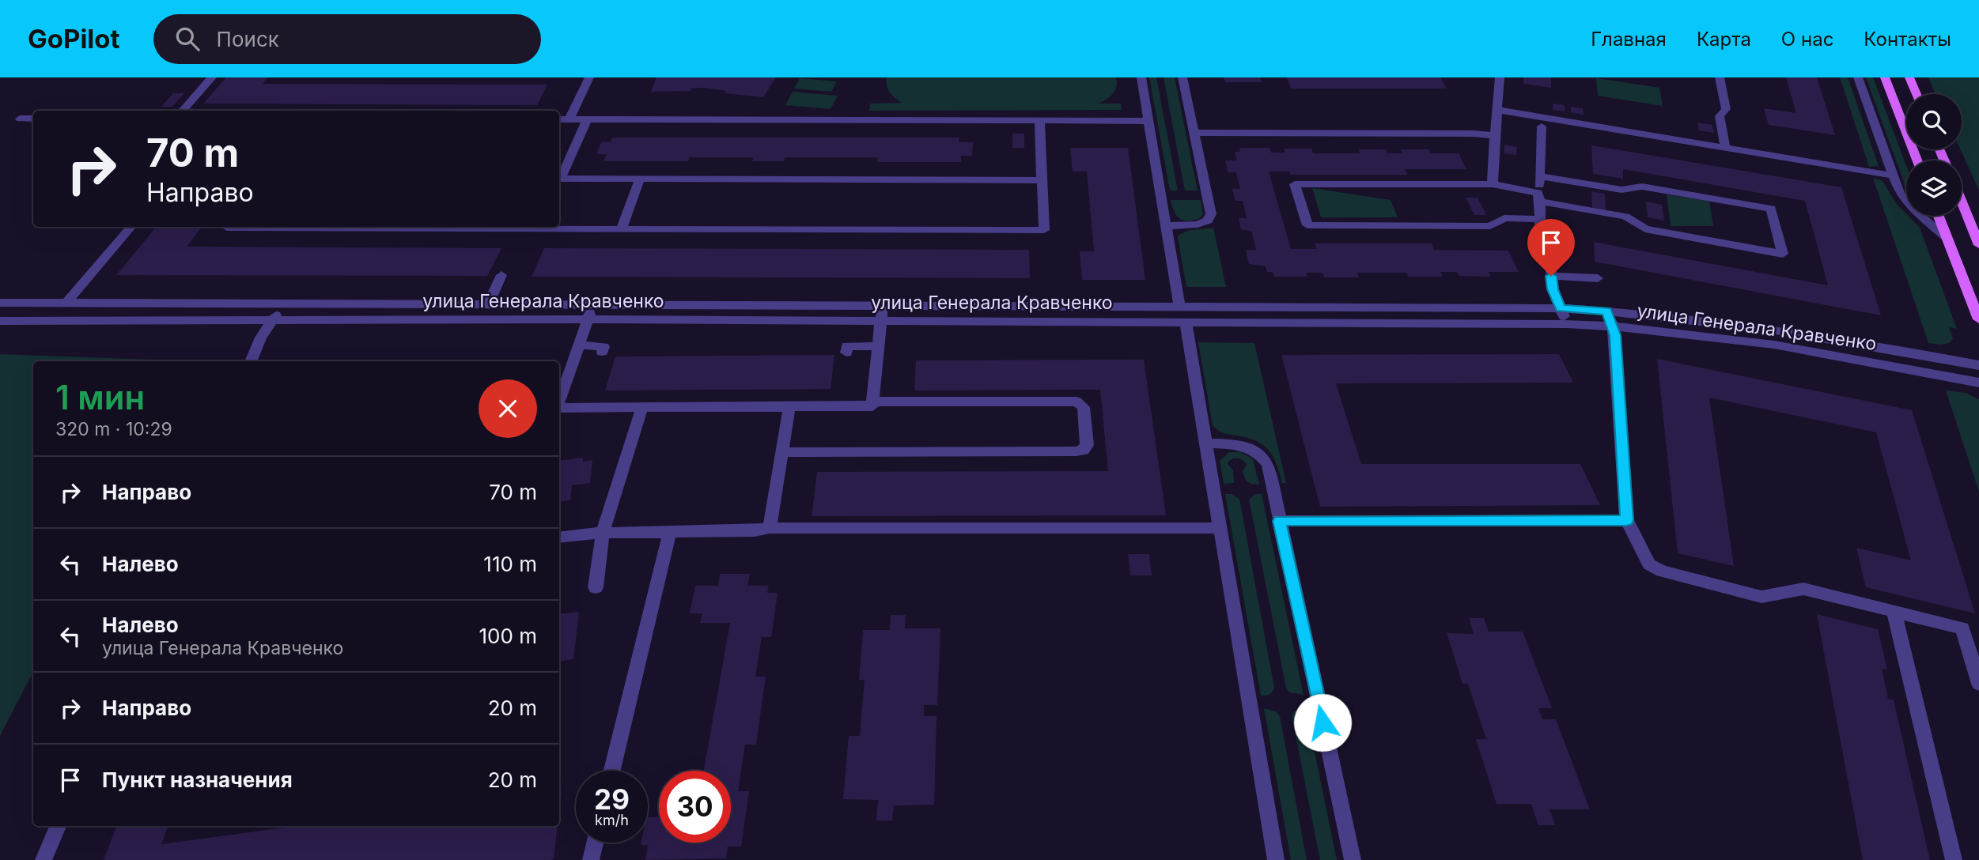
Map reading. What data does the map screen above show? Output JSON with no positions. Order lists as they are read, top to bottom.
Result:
{
  "streets": {
    "street": ["улица Генерала Кравченко"]
  },
  "page": {
    "header": "GoPilot",
    "search": "Поиск",
    "nav": [
      "Главная",
      "Карта",
      "О нас",
      "Контакты"
    ],
    "turn": ["70 m", "Направо"],
    "heading": ["1 мин", "320 m · 10:29"],
    "list": [
      {
        "name": "Направо",
        "value": "70 m"
      },
      {
        "name": "Налево",
        "value": "110 m"
      },
      {
        "name": "Налево",
        "note": "улица Генерала Кравченко",
        "value": "100 m"
      },
      {
        "name": "Направо",
        "value": "20 m"
      },
      {
        "name": "Пункт назначения",
        "value": "20 m"
      }
    ],
    "speed": "29 km/h",
    "limit": "30"
  }
}
